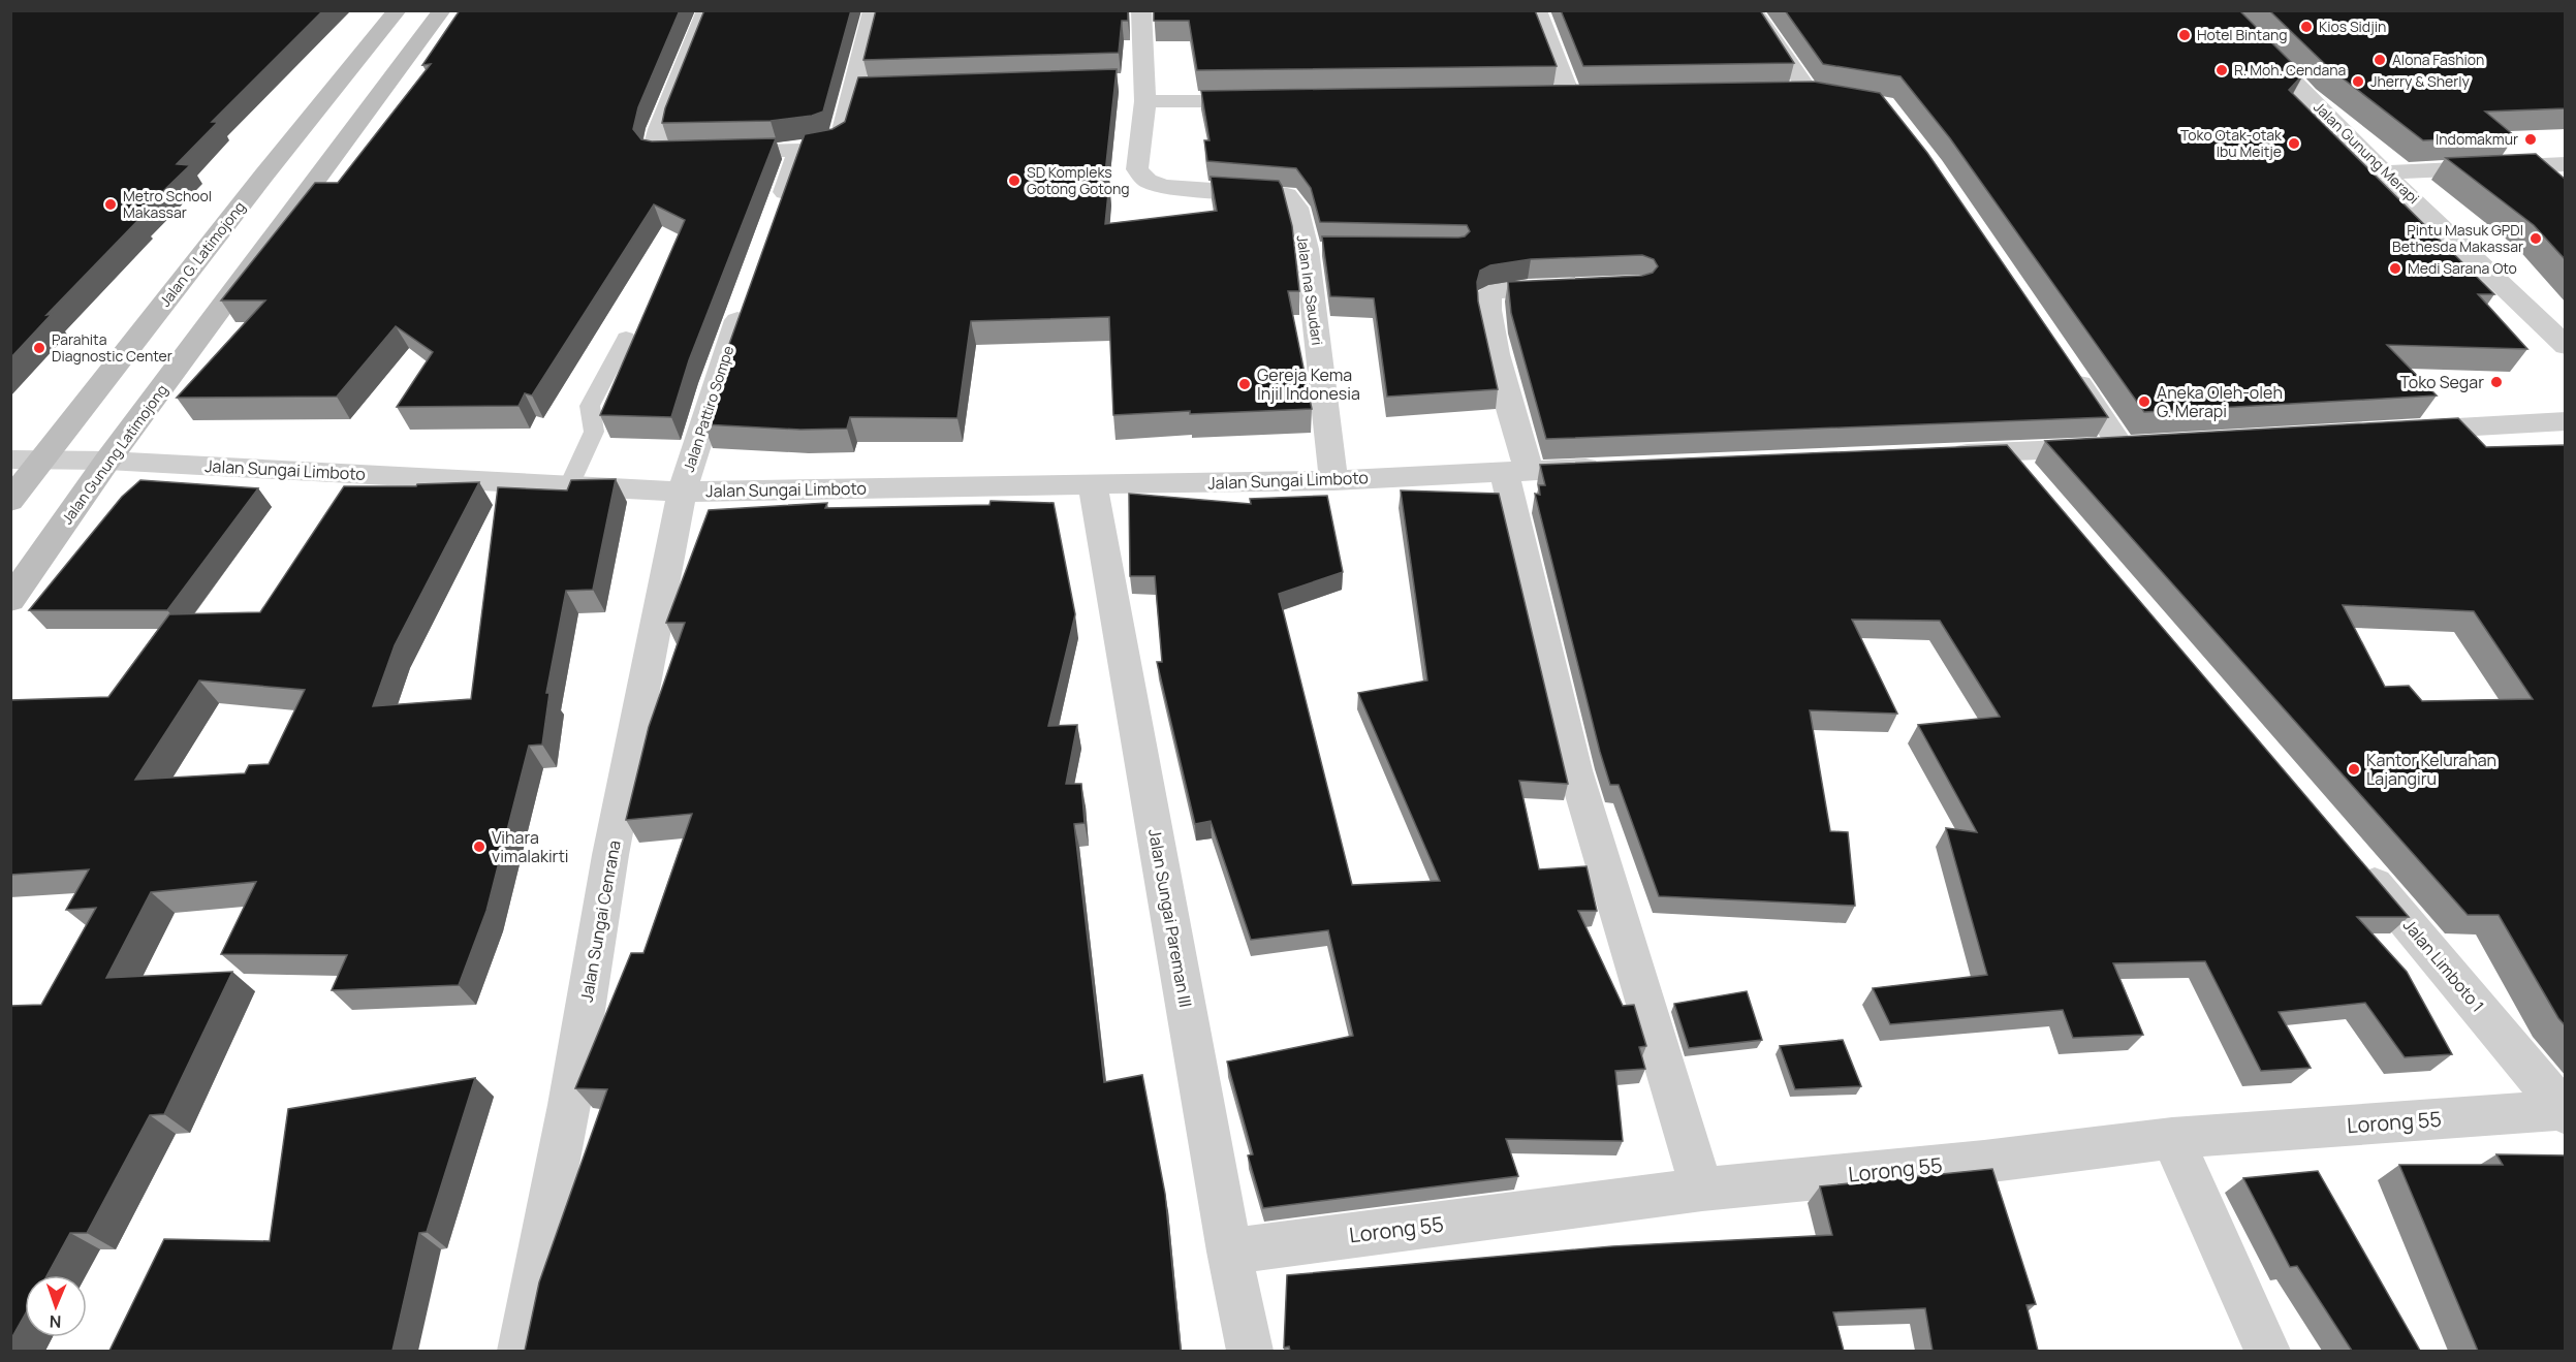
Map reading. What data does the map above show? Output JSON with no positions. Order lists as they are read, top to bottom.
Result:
{
  "streets": {
    "main road": ["Jalan G. Latimojong", "Jalan Gunung Latimojong"],
    "street": [
      "Jalan Gunung Merapi",
      "Jalan Ina Saudari",
      "Jalan Pattiro Sompe",
      "Jalan Sungai Limboto",
      "Jalan Sungai Pareman III",
      "Jalan Sungai Cenrana",
      "Jalan Limboto 1",
      "Lorong 55"
    ]
  },
  "crossings": [
    ["Jalan G. Latimojong", "Jalan Sungai Limboto"],
    ["Jalan Ina Saudari", "Jalan Sungai Limboto"],
    ["Jalan Pattiro Sompe", "Jalan Sungai Limboto"],
    ["Jalan Pattiro Sompe", "Jalan Sungai Cenrana"],
    ["Jalan Gunung Latimojong", "Jalan Sungai Limboto"],
    ["Jalan Sungai Limboto", "Jalan Sungai Pareman III"],
    ["Jalan Sungai Limboto", "Jalan Sungai Cenrana"],
    ["Jalan Sungai Pareman III", "Lorong 55"],
    ["Jalan Limboto 1", "Lorong 55"]
  ],
  "places": [
    "Kios Sidjin",
    "Hotel Bintang",
    "Alona Fashion",
    "R. Moh. Cendana",
    "Jherry & Sherly",
    "Indomakmur",
    "Toko Otak-otak Ibu Meitje",
    "SD Kompleks Gotong Gotong",
    "Metro School Makassar",
    "Pintu Masuk GPDI Bethesda Makassar",
    "Medi Sarana Oto",
    "Parahita Diagnostic Center",
    "Toko Segar",
    "Gereja Kema Injil Indonesia",
    "Aneka Oleh-oleh G. Merapi",
    "Kantor Kelurahan Lajangiru",
    "Vihara vimalakirti"
  ],
  "north": "bottom"
}
